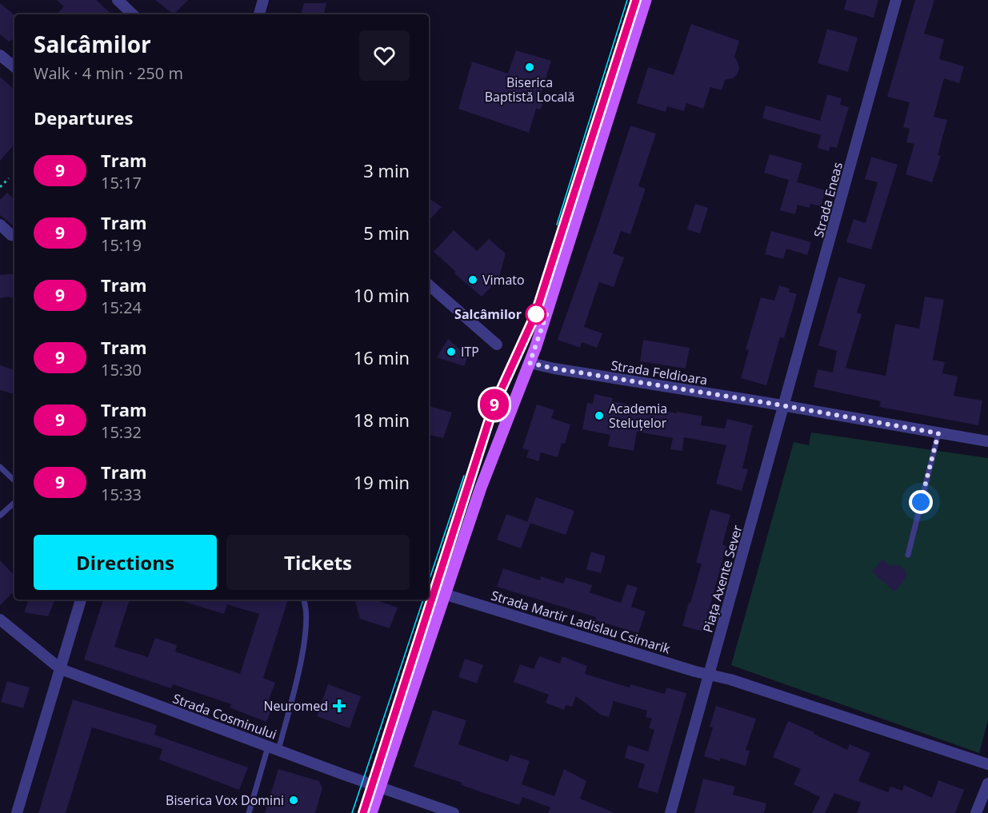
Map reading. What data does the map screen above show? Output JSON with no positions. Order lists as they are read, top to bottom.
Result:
{
  "streets": {
    "street": [
      "Strada Eneas",
      "Strada Feldioara",
      "Piața Axente Sever",
      "Strada Martir Ladislau Csimarik",
      "Strada Cosminului"
    ]
  },
  "crossings": [
    ["Strada Eneas", "Strada Feldioara"],
    ["Strada Eneas", "Piața Axente Sever"],
    ["Strada Feldioara", "Piața Axente Sever"],
    ["Piața Axente Sever", "Strada Martir Ladislau Csimarik"]
  ],
  "places": {
    "other": [
      "Biserica Baptistă Locală",
      "Vimato",
      "Salcâmilor",
      "ITP",
      "Academia Steluțelor",
      "Biserica Vox Domini"
    ],
    "health": ["Neuromed"]
  },
  "lines": ["tram line 9"],
  "page": {
    "on_map": "9",
    "heading": [
      ["Salcâmilor", "Walk · 4 min · 250 m"],
      "Departures"
    ],
    "list": [
      {
        "mark": "9",
        "name": "Tram",
        "note": "15:17",
        "value": "3 min"
      },
      {
        "mark": "9",
        "name": "Tram",
        "note": "15:19",
        "value": "5 min"
      },
      {
        "mark": "9",
        "name": "Tram",
        "note": "15:24",
        "value": "10 min"
      },
      {
        "mark": "9",
        "name": "Tram",
        "note": "15:30",
        "value": "16 min"
      },
      {
        "mark": "9",
        "name": "Tram",
        "note": "15:32",
        "value": "18 min"
      },
      {
        "mark": "9",
        "name": "Tram",
        "note": "15:33",
        "value": "19 min"
      }
    ],
    "buttons": ["Directions", "Tickets"]
  }
}
